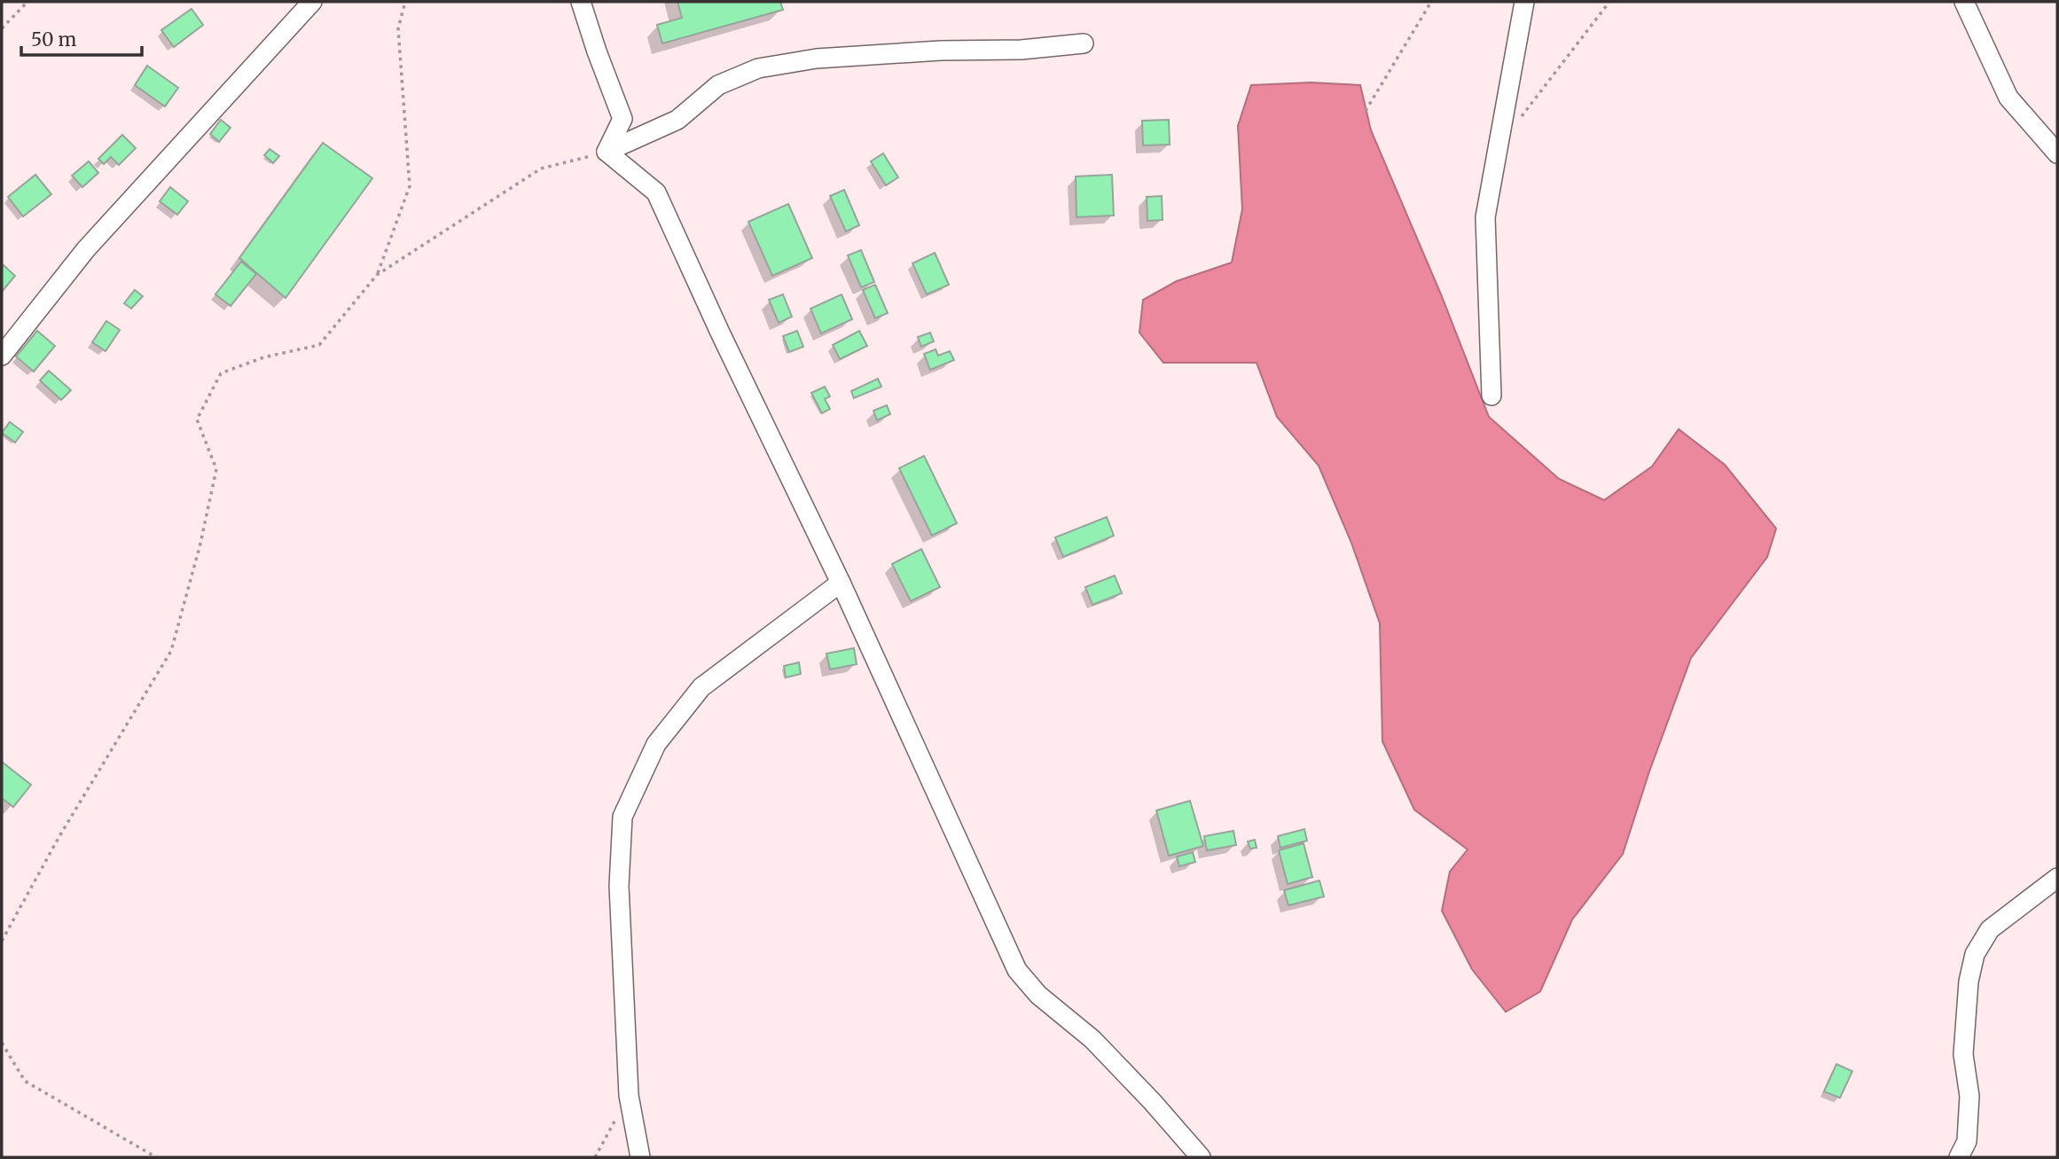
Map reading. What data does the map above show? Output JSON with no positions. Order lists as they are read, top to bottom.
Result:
{
  "scale_bar": "50 m"
}
